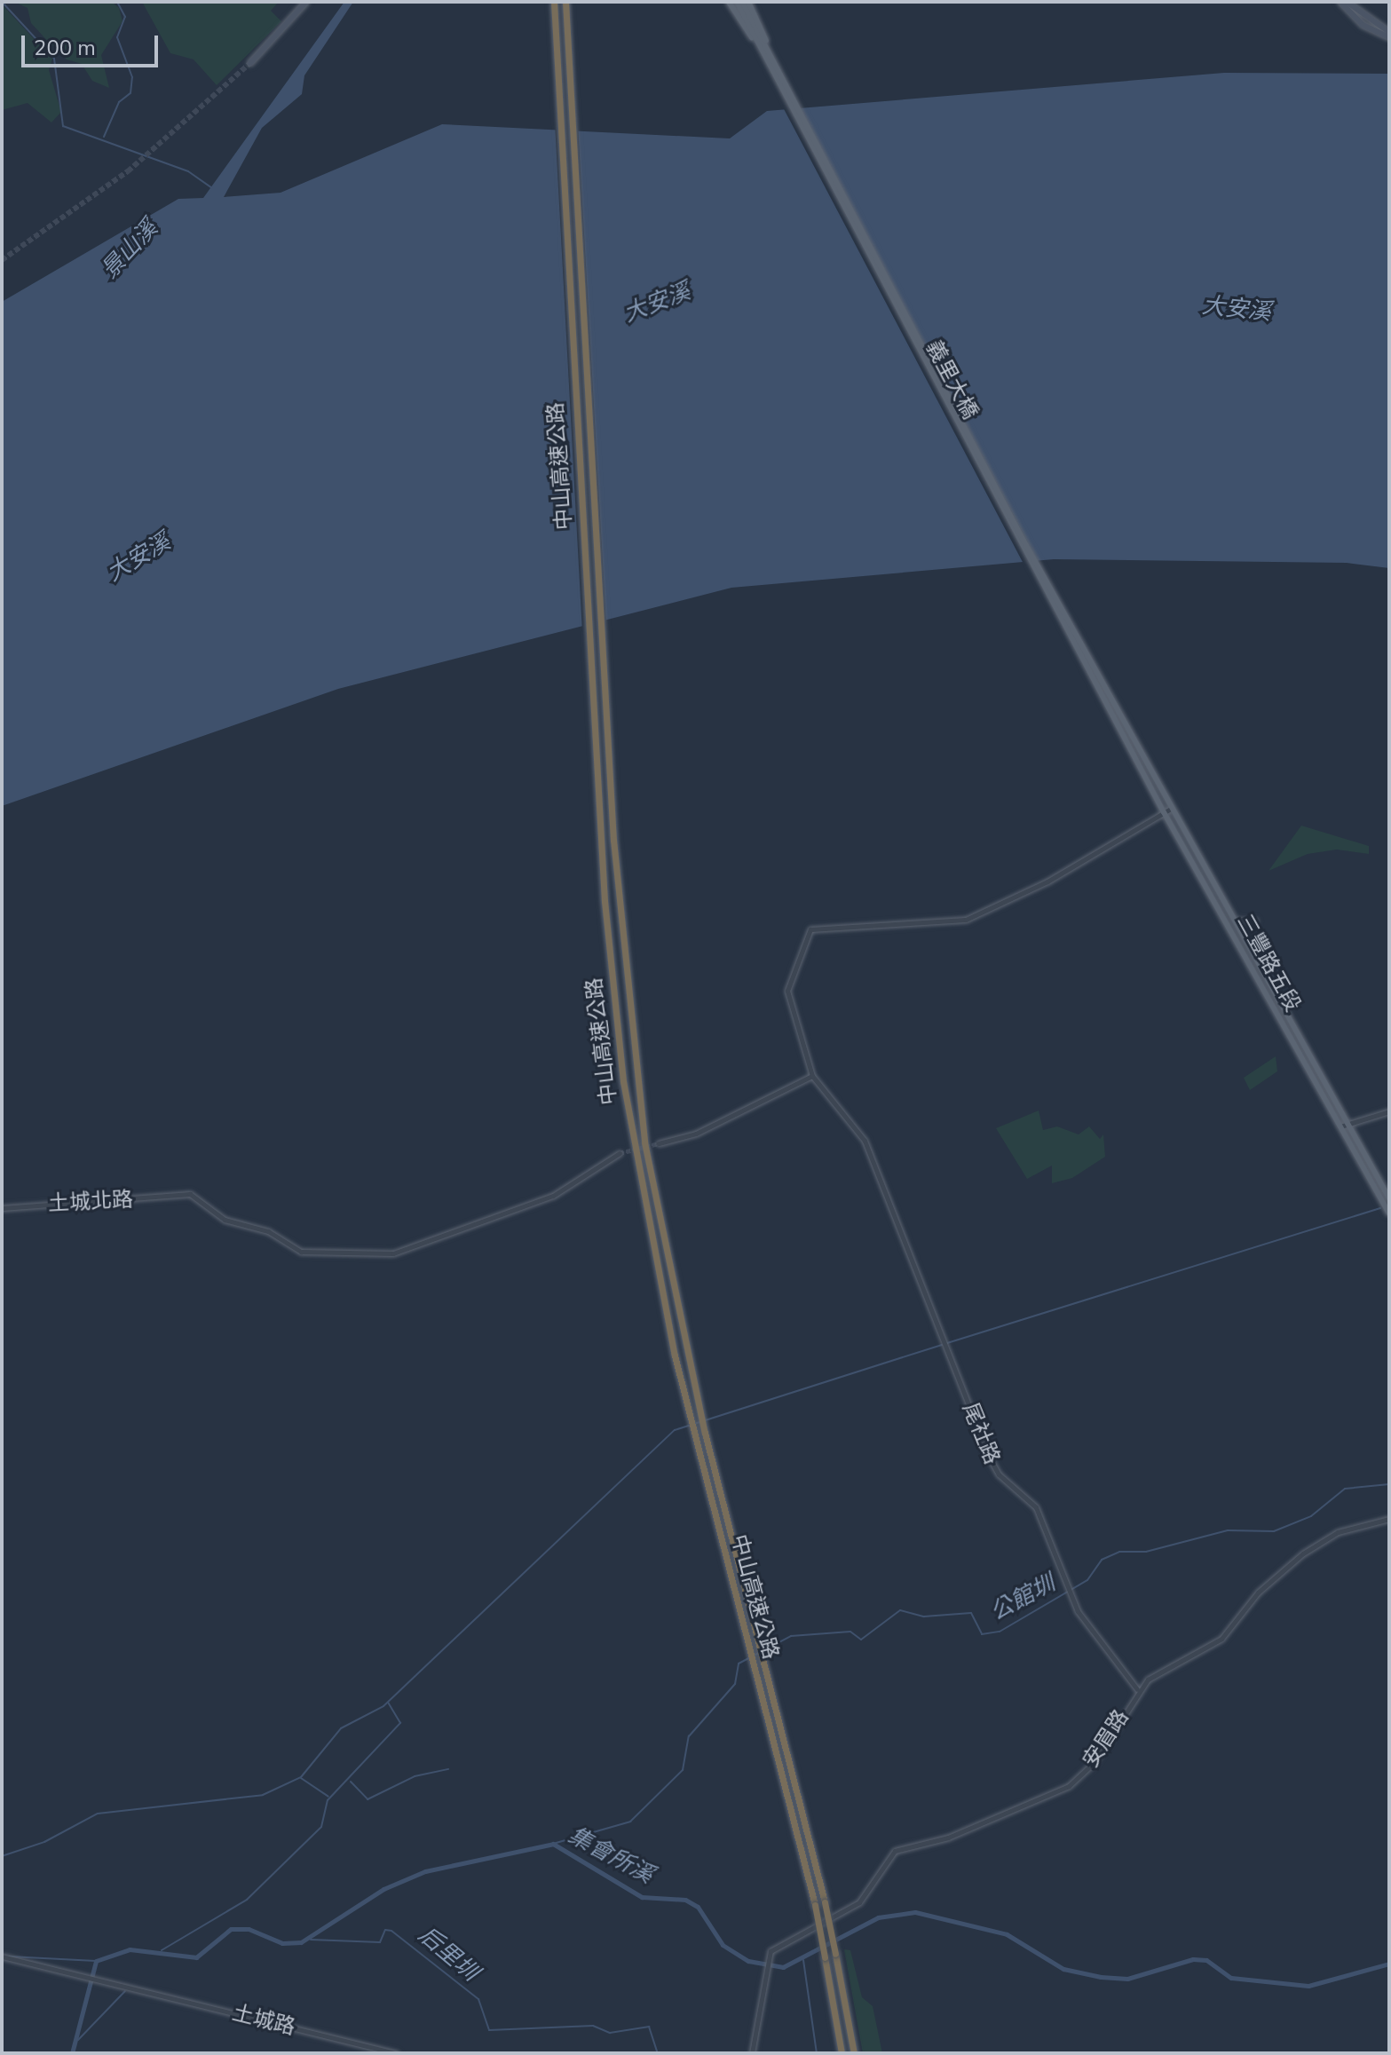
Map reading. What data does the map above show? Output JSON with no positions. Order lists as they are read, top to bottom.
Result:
{
  "streets": {
    "highway": ["中山高速公路"],
    "main road": ["義里大橋", "三豐路五段"],
    "street": [
      "土城北路",
      "尾社路",
      "安眉路",
      "土城路"
    ]
  },
  "crossings": [
    ["義里大橋", "三豐路五段"],
    ["尾社路", "安眉路"]
  ],
  "water": [
    "景山溪",
    "大安溪",
    "公館圳",
    "集會所溪",
    "后里圳"
  ],
  "scale_bar": "200 m"
}
